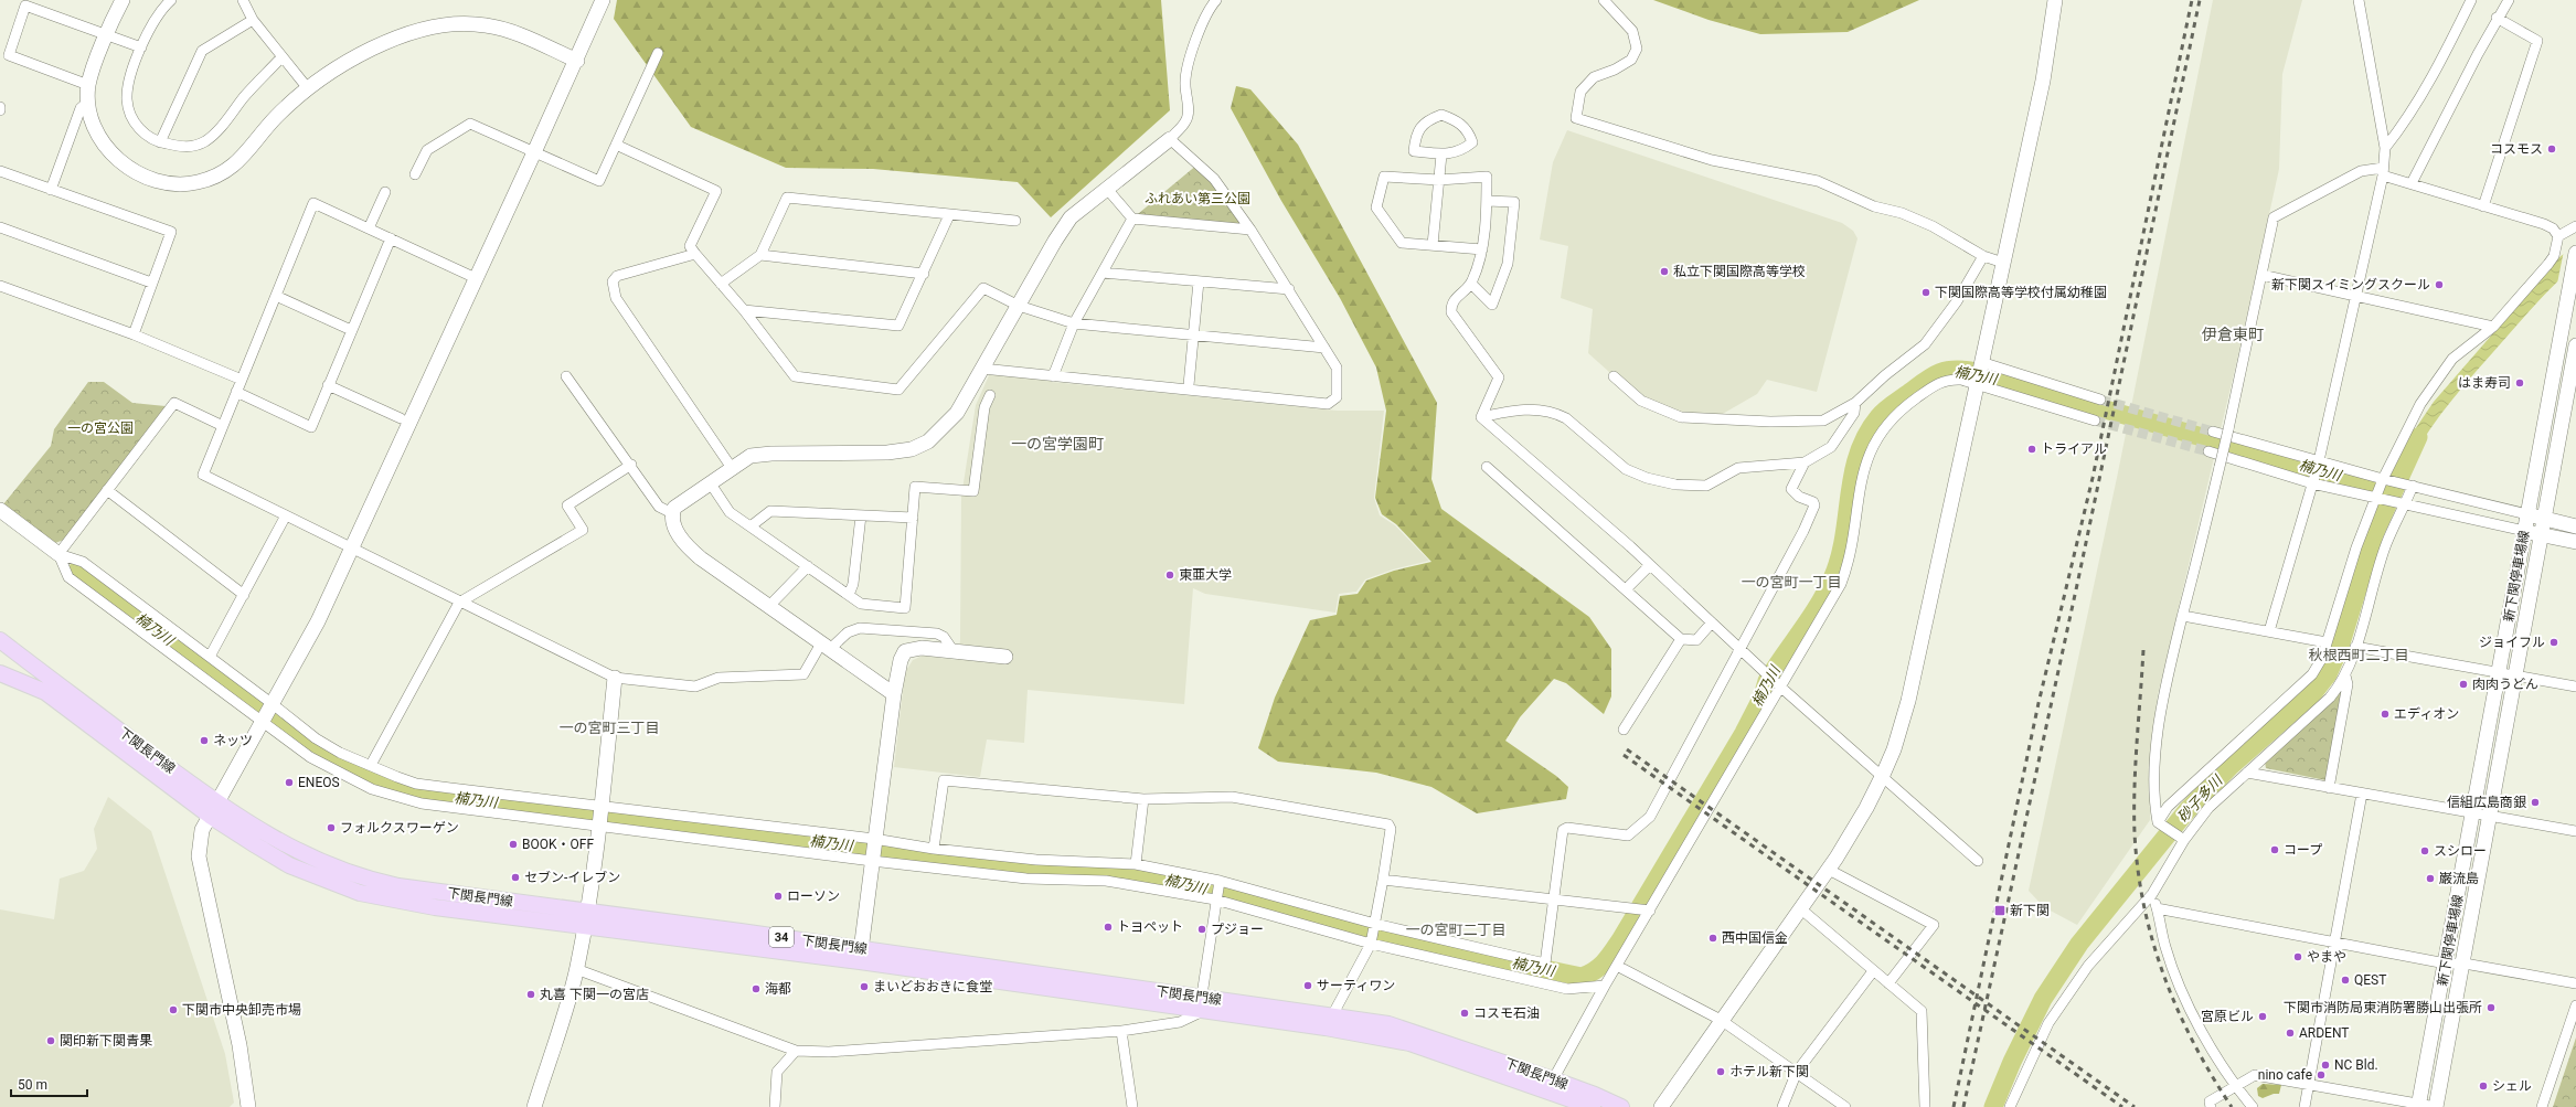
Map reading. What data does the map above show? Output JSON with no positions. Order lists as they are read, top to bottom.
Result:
{
  "streets": {
    "main road": ["下関長門線", "34"],
    "street": ["新下関停車場線"]
  },
  "districts": [
    "伊倉東町",
    "一の宮学園町",
    "一の宮町一丁目",
    "秋根西町二丁目",
    "一の宮町三丁目",
    "一の宮町二丁目"
  ],
  "water": ["楠乃川", "砂子多川"],
  "parks": ["ふれあい第三公園", "一の宮公園"],
  "places": {
    "other": [
      "コスモス",
      "私立下関国際高等学校",
      "新下関スイミングスクール",
      "下関国際高等学校付属幼稚園",
      "はま寿司",
      "トライアル",
      "東亜大学",
      "ジョイフル",
      "肉肉うどん",
      "エディオン",
      "ネッツ",
      "ENEOS",
      "信組広島商銀",
      "フォルクスワーゲン",
      "BOOK・OFF",
      "コープ",
      "スシロー",
      "セブン-イレブン",
      "巌流島",
      "ローソン",
      "トヨペット",
      "プジョー",
      "西中国信金",
      "やまや",
      "QEST",
      "サーティワン",
      "まいどおおきに食堂",
      "海都",
      "丸喜 下関一の宮店",
      "下関市消防局東消防署勝山出張所",
      "下関市中央卸売市場",
      "コスモ石油",
      "宮原ビル",
      "ARDENT",
      "関印新下関青果",
      "NC Bld.",
      "ホテル新下関",
      "nino cafe",
      "シェル"
    ],
    "transit": ["新下関"]
  },
  "scale_bar": "50 m"
}
